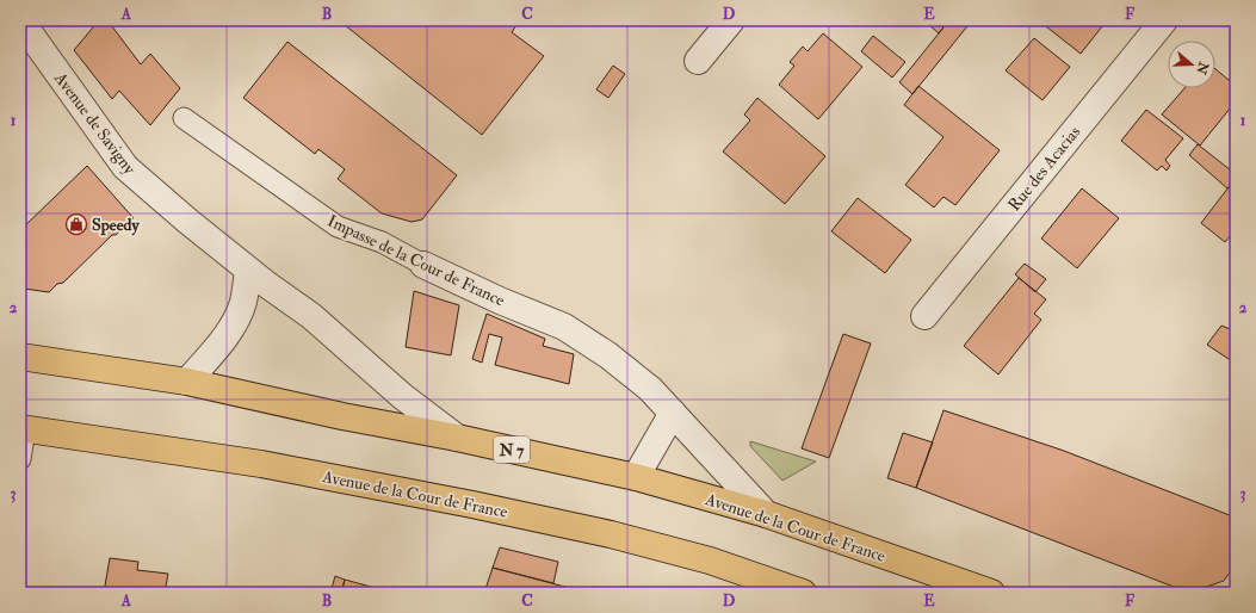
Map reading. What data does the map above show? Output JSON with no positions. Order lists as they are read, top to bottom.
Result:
{
  "streets": {
    "main road": ["N 7", "Avenue de la Cour de France"],
    "street": ["Avenue de Savigny", "Rue des Acacias", "Impasse de la Cour de France"]
  },
  "crossings": [
    ["Avenue de Savigny", "Avenue de la Cour de France"],
    ["Impasse de la Cour de France", "Avenue de la Cour de France"]
  ],
  "places": {
    "shop": ["Speedy"]
  },
  "north": "right",
  "grid": {
    "columns": [
      "A",
      "B",
      "C",
      "D",
      "E",
      "F"
    ],
    "rows": ["1", "2", "3"]
  }
}
